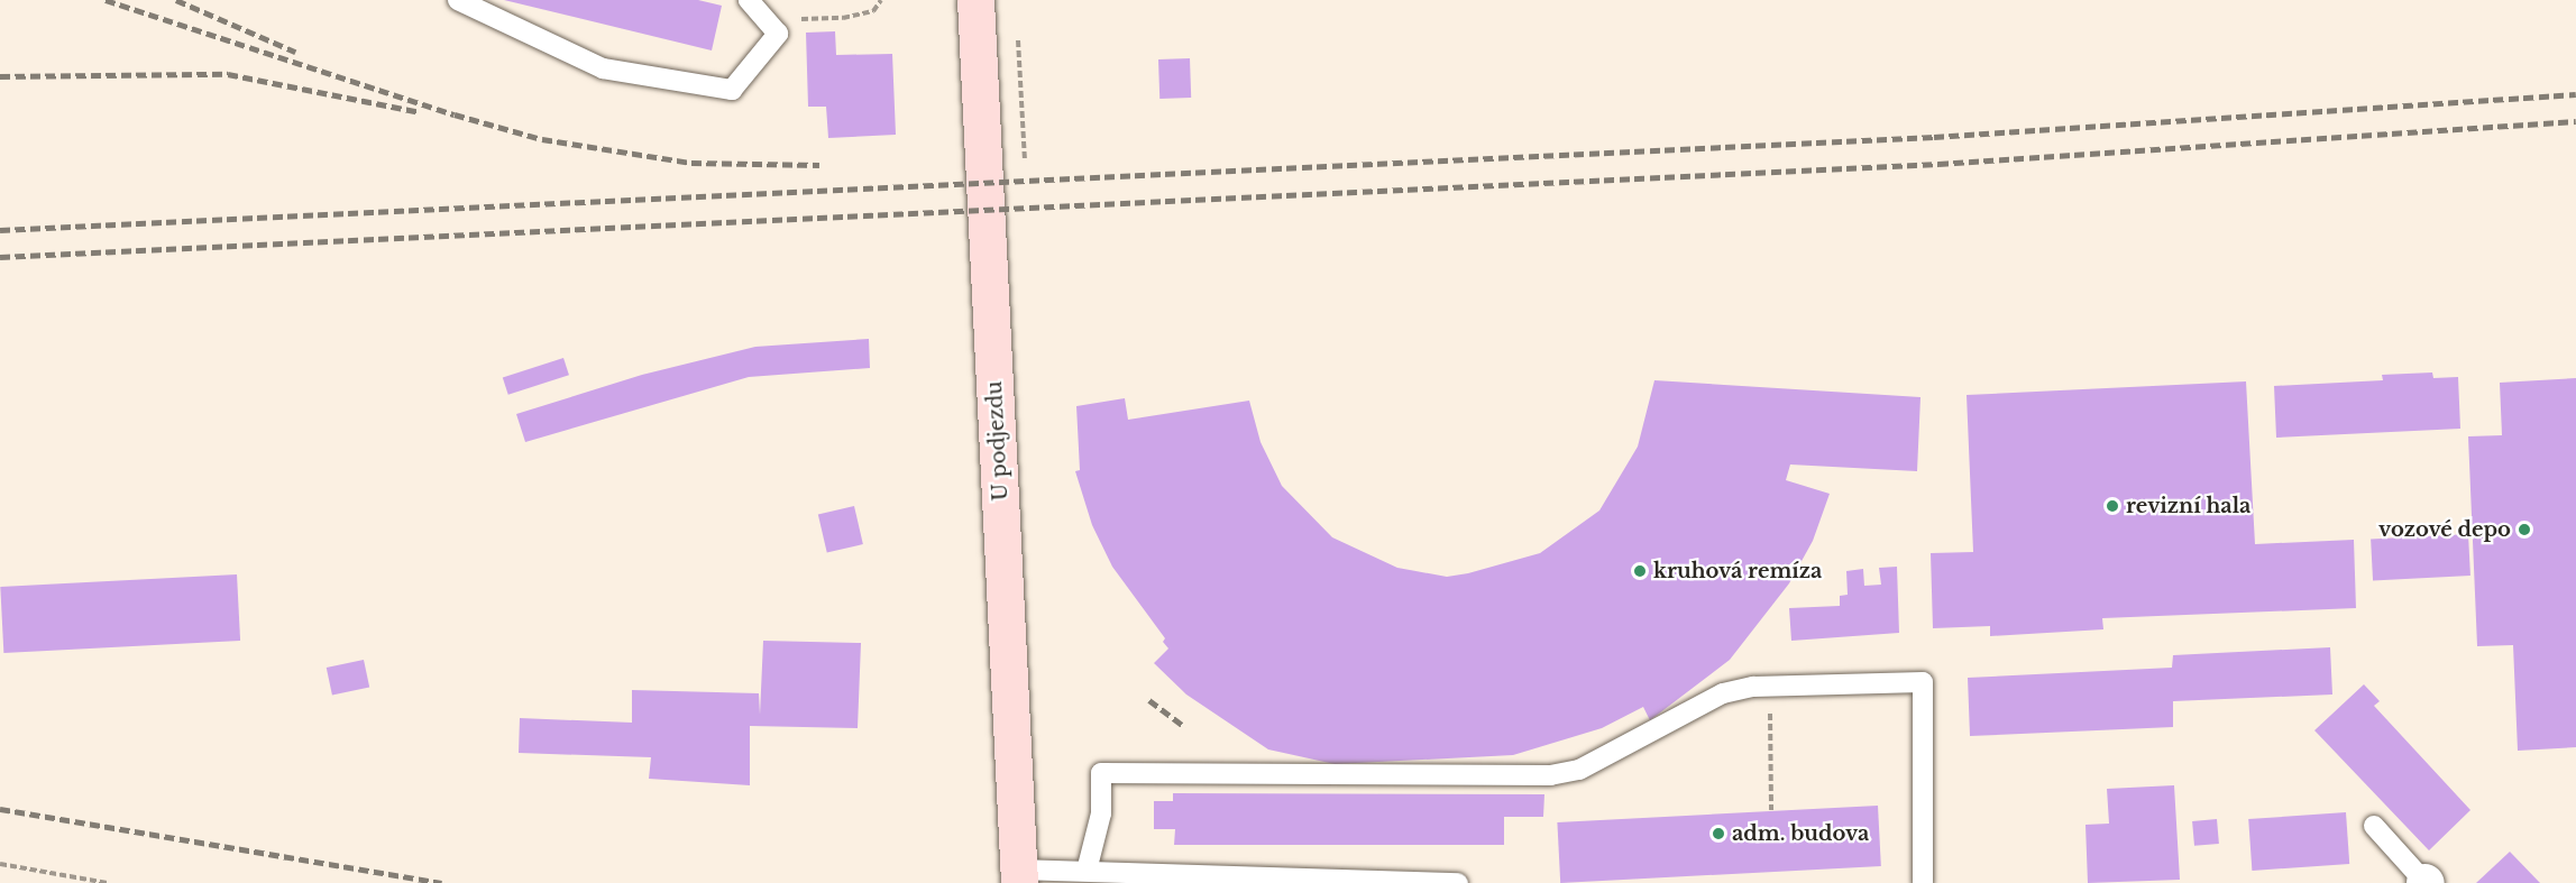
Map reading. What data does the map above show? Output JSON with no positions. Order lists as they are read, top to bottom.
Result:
{
  "streets": {
    "main road": ["U podjezdu"]
  },
  "places": [
    "revizní hala",
    "vozové depo",
    "kruhová remíza",
    "adm. budova"
  ]
}
